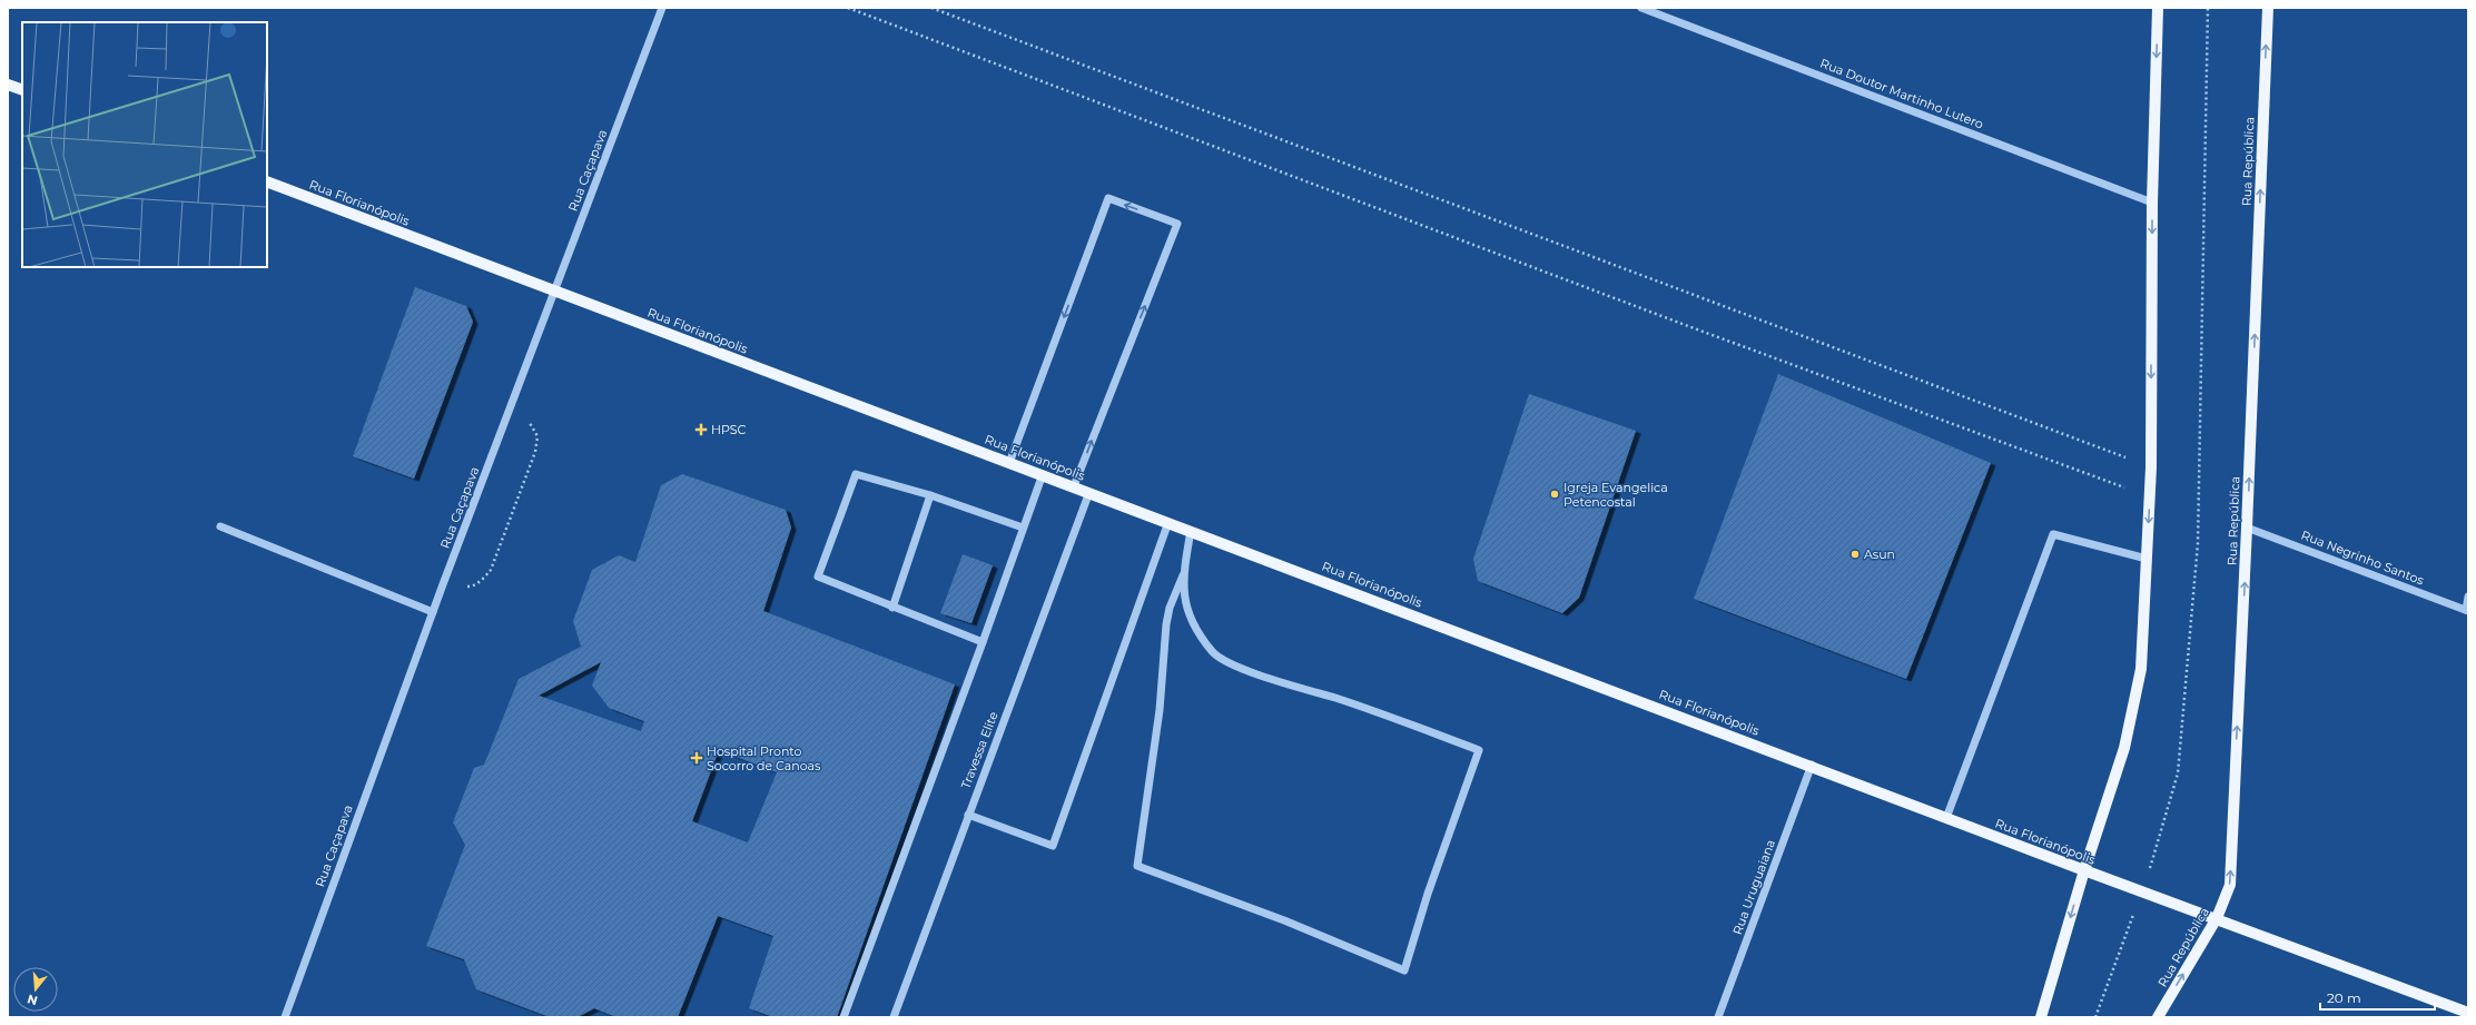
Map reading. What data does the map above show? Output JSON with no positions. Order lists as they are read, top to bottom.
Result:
{
  "streets": {
    "main road": ["Rua República", "Rua Florianópolis"],
    "street": [
      "Rua Doutor Martinho Lutero",
      "Rua Caçapava",
      "Rua Negrinho Santos",
      "Travessa Elite",
      "Rua Uruguaiana"
    ]
  },
  "crossings": [
    ["Rua República", "Rua Florianópolis"],
    ["Rua República", "Rua Negrinho Santos"],
    ["Rua Caçapava", "Rua Florianópolis"],
    ["Rua Florianópolis", "Travessa Elite"],
    ["Rua Florianópolis", "Rua Uruguaiana"]
  ],
  "one_way": ["Rua República"],
  "places": {
    "health": ["HPSC", "Hospital Pronto Socorro de Canoas"],
    "other": ["Igreja Evangelica Petencostal", "Asun"]
  },
  "scale_bar": "20 m",
  "north": "bottom"
}
